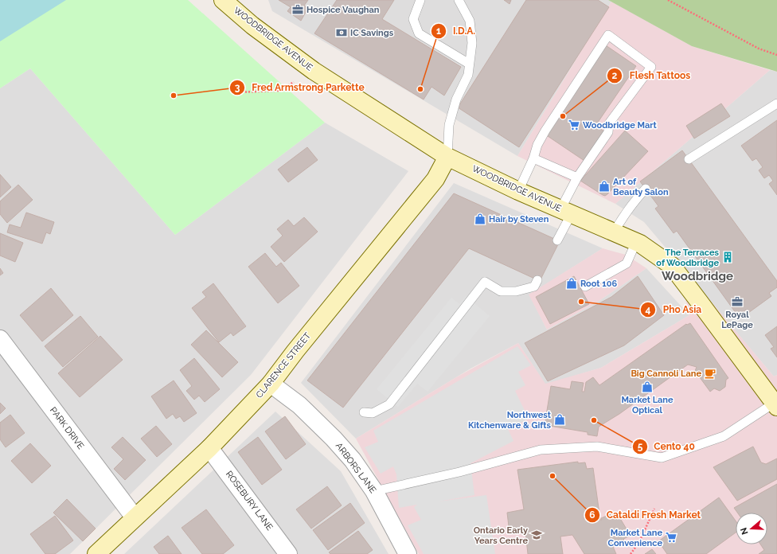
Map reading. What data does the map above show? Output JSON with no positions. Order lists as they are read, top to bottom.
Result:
{
  "streets": {
    "street": [
      "WOODBRIDGE AVENUE",
      "CLARENCE STREET",
      "PARK DRIVE",
      "ARBORS LANE",
      "ROSEBURY LANE"
    ]
  },
  "crossings": [
    ["WOODBRIDGE AVENUE", "CLARENCE STREET"],
    ["CLARENCE STREET", "PARK DRIVE"],
    ["CLARENCE STREET", "ARBORS LANE"],
    ["CLARENCE STREET", "ROSEBURY LANE"]
  ],
  "districts": ["Woodbridge"],
  "places": {
    "office": ["Hospice Vaughan", "Royal LePage"],
    "bank": ["IC Savings"],
    "other": [
      "I.D.A.",
      "Fred Armstrong Parkette",
      "Flesh Tattoos",
      "Pho Asia",
      "Cento 40",
      "Cataldi Fresh Market"
    ],
    "supermarket": ["Woodbridge Mart", "Market Lane Convenience"],
    "shop": [
      "Art of Beauty Salon",
      "Hair by Steven",
      "Root 106",
      "Market Lane Optical",
      "Northwest Kitchenware & Gifts"
    ],
    "building": ["The Terraces of Woodbridge"],
    "cafe": ["Big Cannoli Lane"],
    "school or university": ["Ontario Early Years Centre"]
  },
  "north": "left"
}
